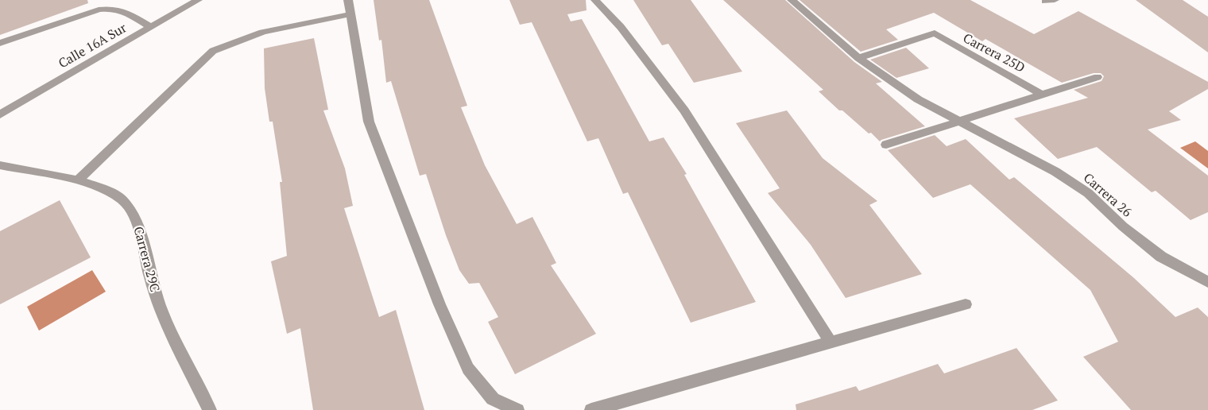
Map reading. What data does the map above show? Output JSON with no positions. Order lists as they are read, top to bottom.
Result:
{
  "streets": {
    "street": [
      "Calle 16A Sur",
      "Carrera 25D",
      "Carrera 26",
      "Carrera 29C"
    ]
  },
  "crossings": [
    ["Carrera 25D", "Carrera 26"]
  ]
}
